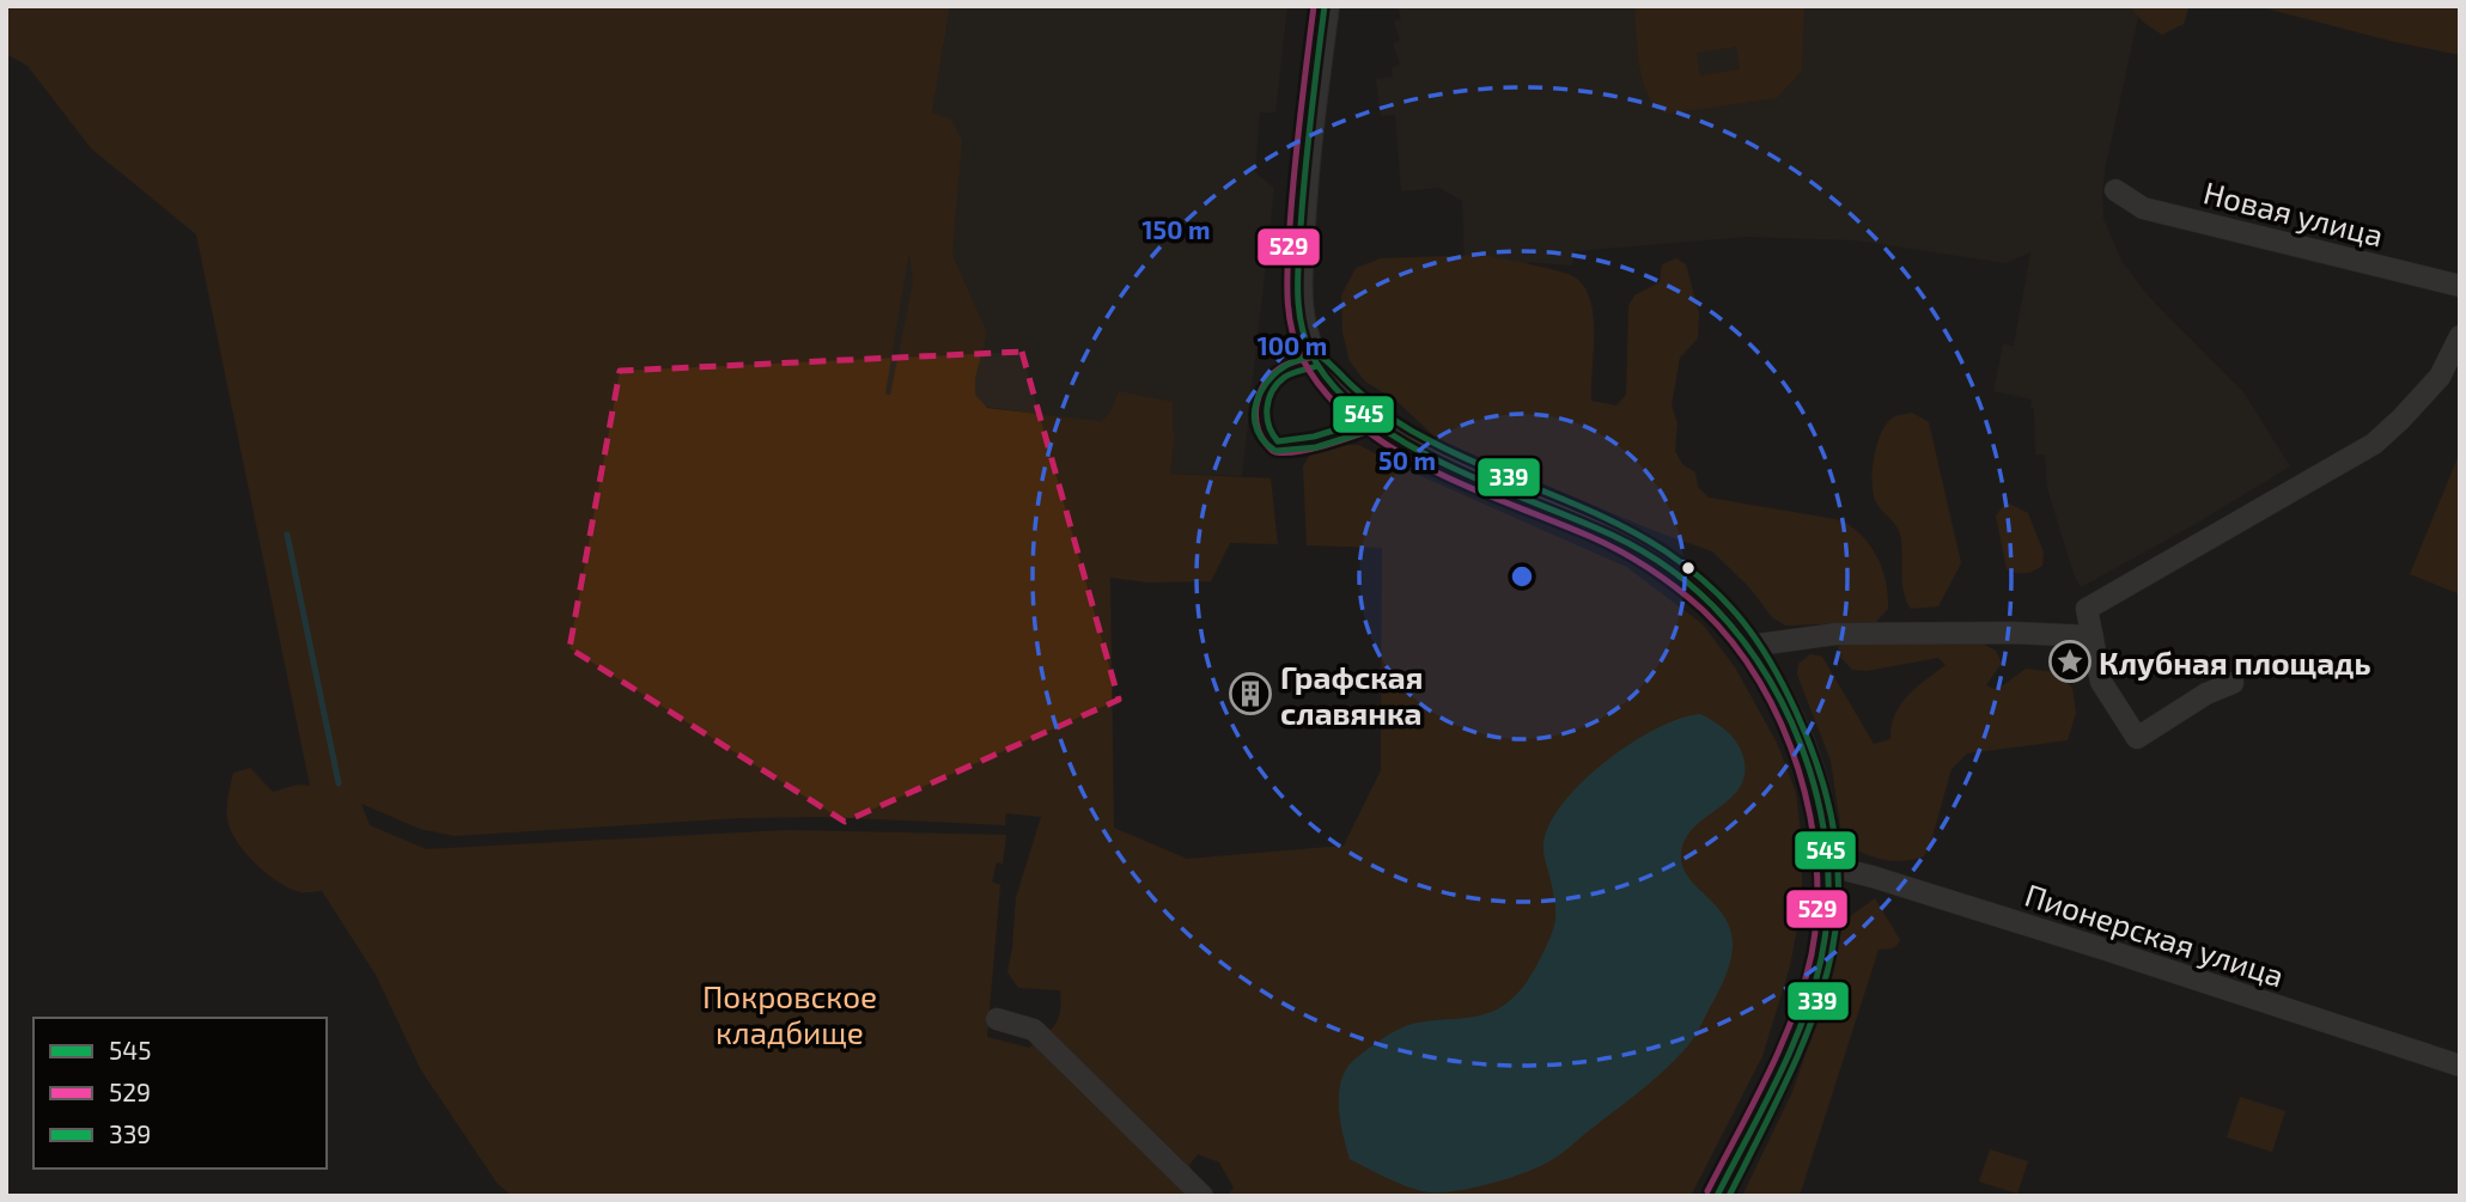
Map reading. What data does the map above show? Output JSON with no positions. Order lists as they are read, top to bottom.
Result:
{
  "streets": {
    "street": ["Новая улица", "Пионерская улица"]
  },
  "parks": ["Покровское кладбище"],
  "places": {
    "place": ["Клубная площадь"],
    "building": ["Графская славянка"]
  },
  "lines": ["transit line 545", "transit line 529", "transit line 339"],
  "legend": ["545", "529", "339"],
  "rings": ["150 m", "100 m", "50 m"]
}
